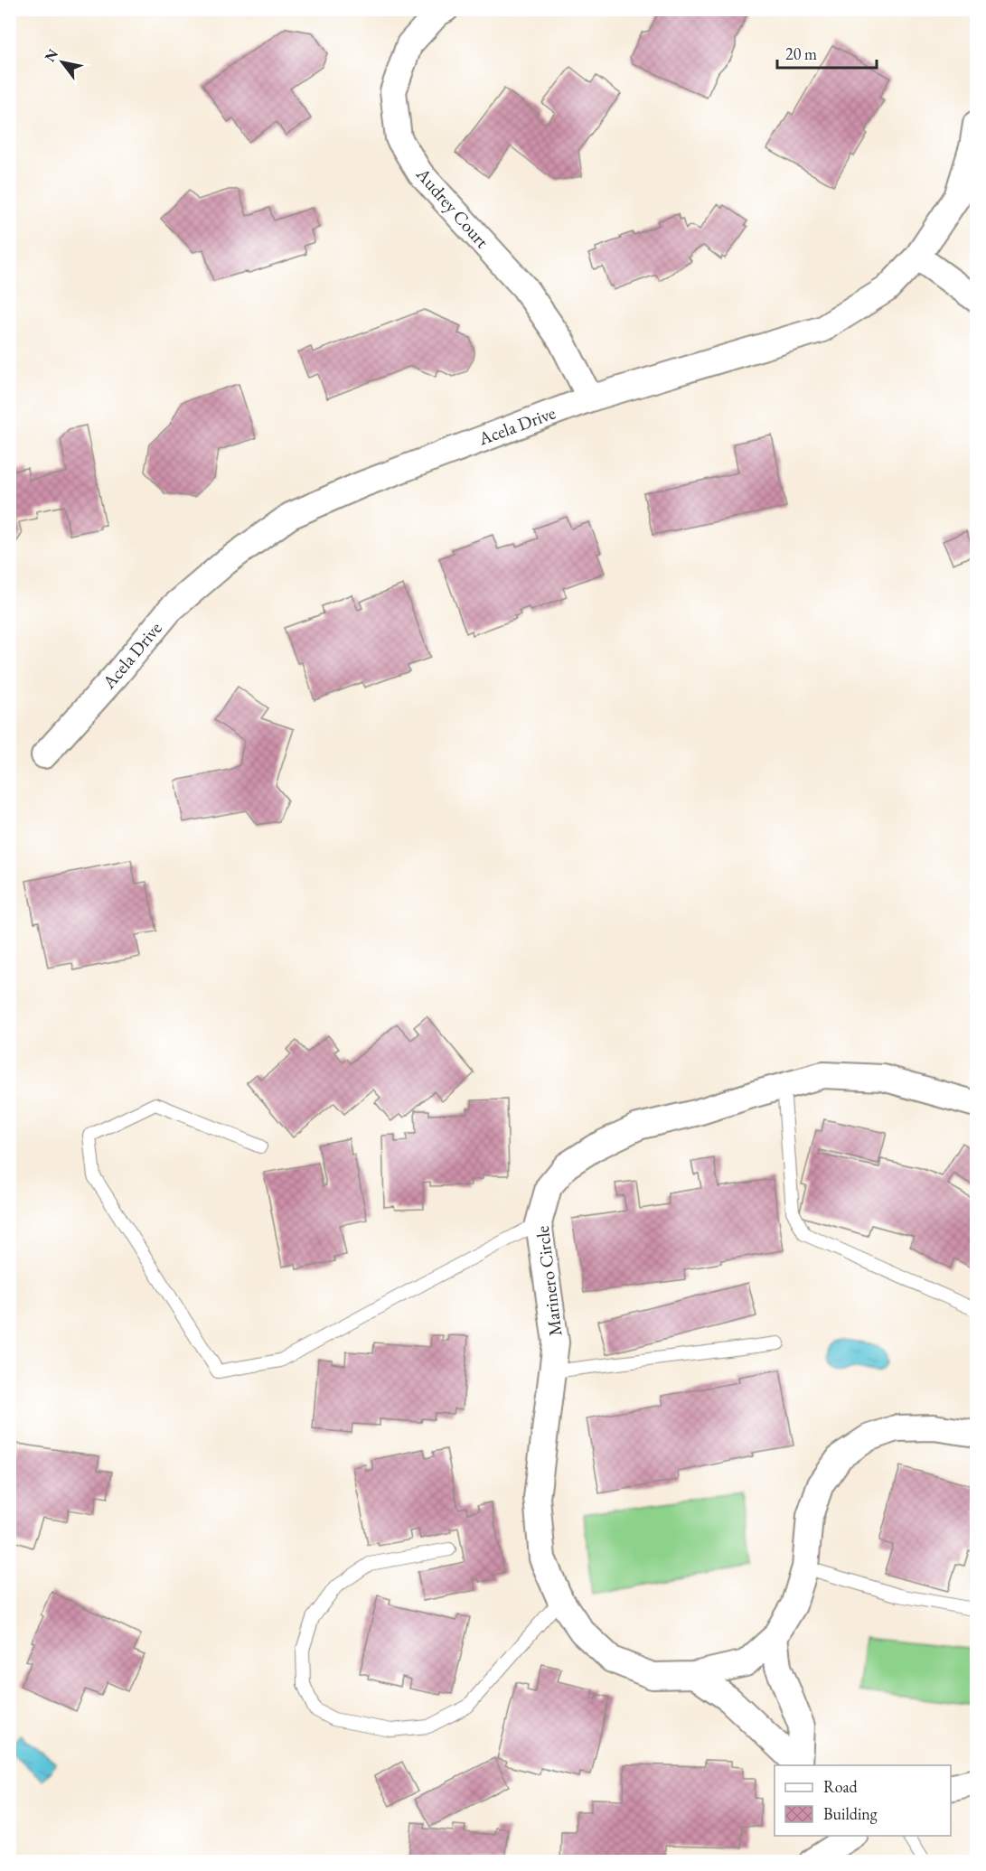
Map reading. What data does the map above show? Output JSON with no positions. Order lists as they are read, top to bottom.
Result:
{
  "streets": {
    "street": ["Audrey Court", "Acela Drive", "Marinero Circle"]
  },
  "crossings": [
    ["Audrey Court", "Acela Drive"]
  ],
  "legend": ["Road", "Building"],
  "scale_bar": "20 m",
  "north": "top left"
}
